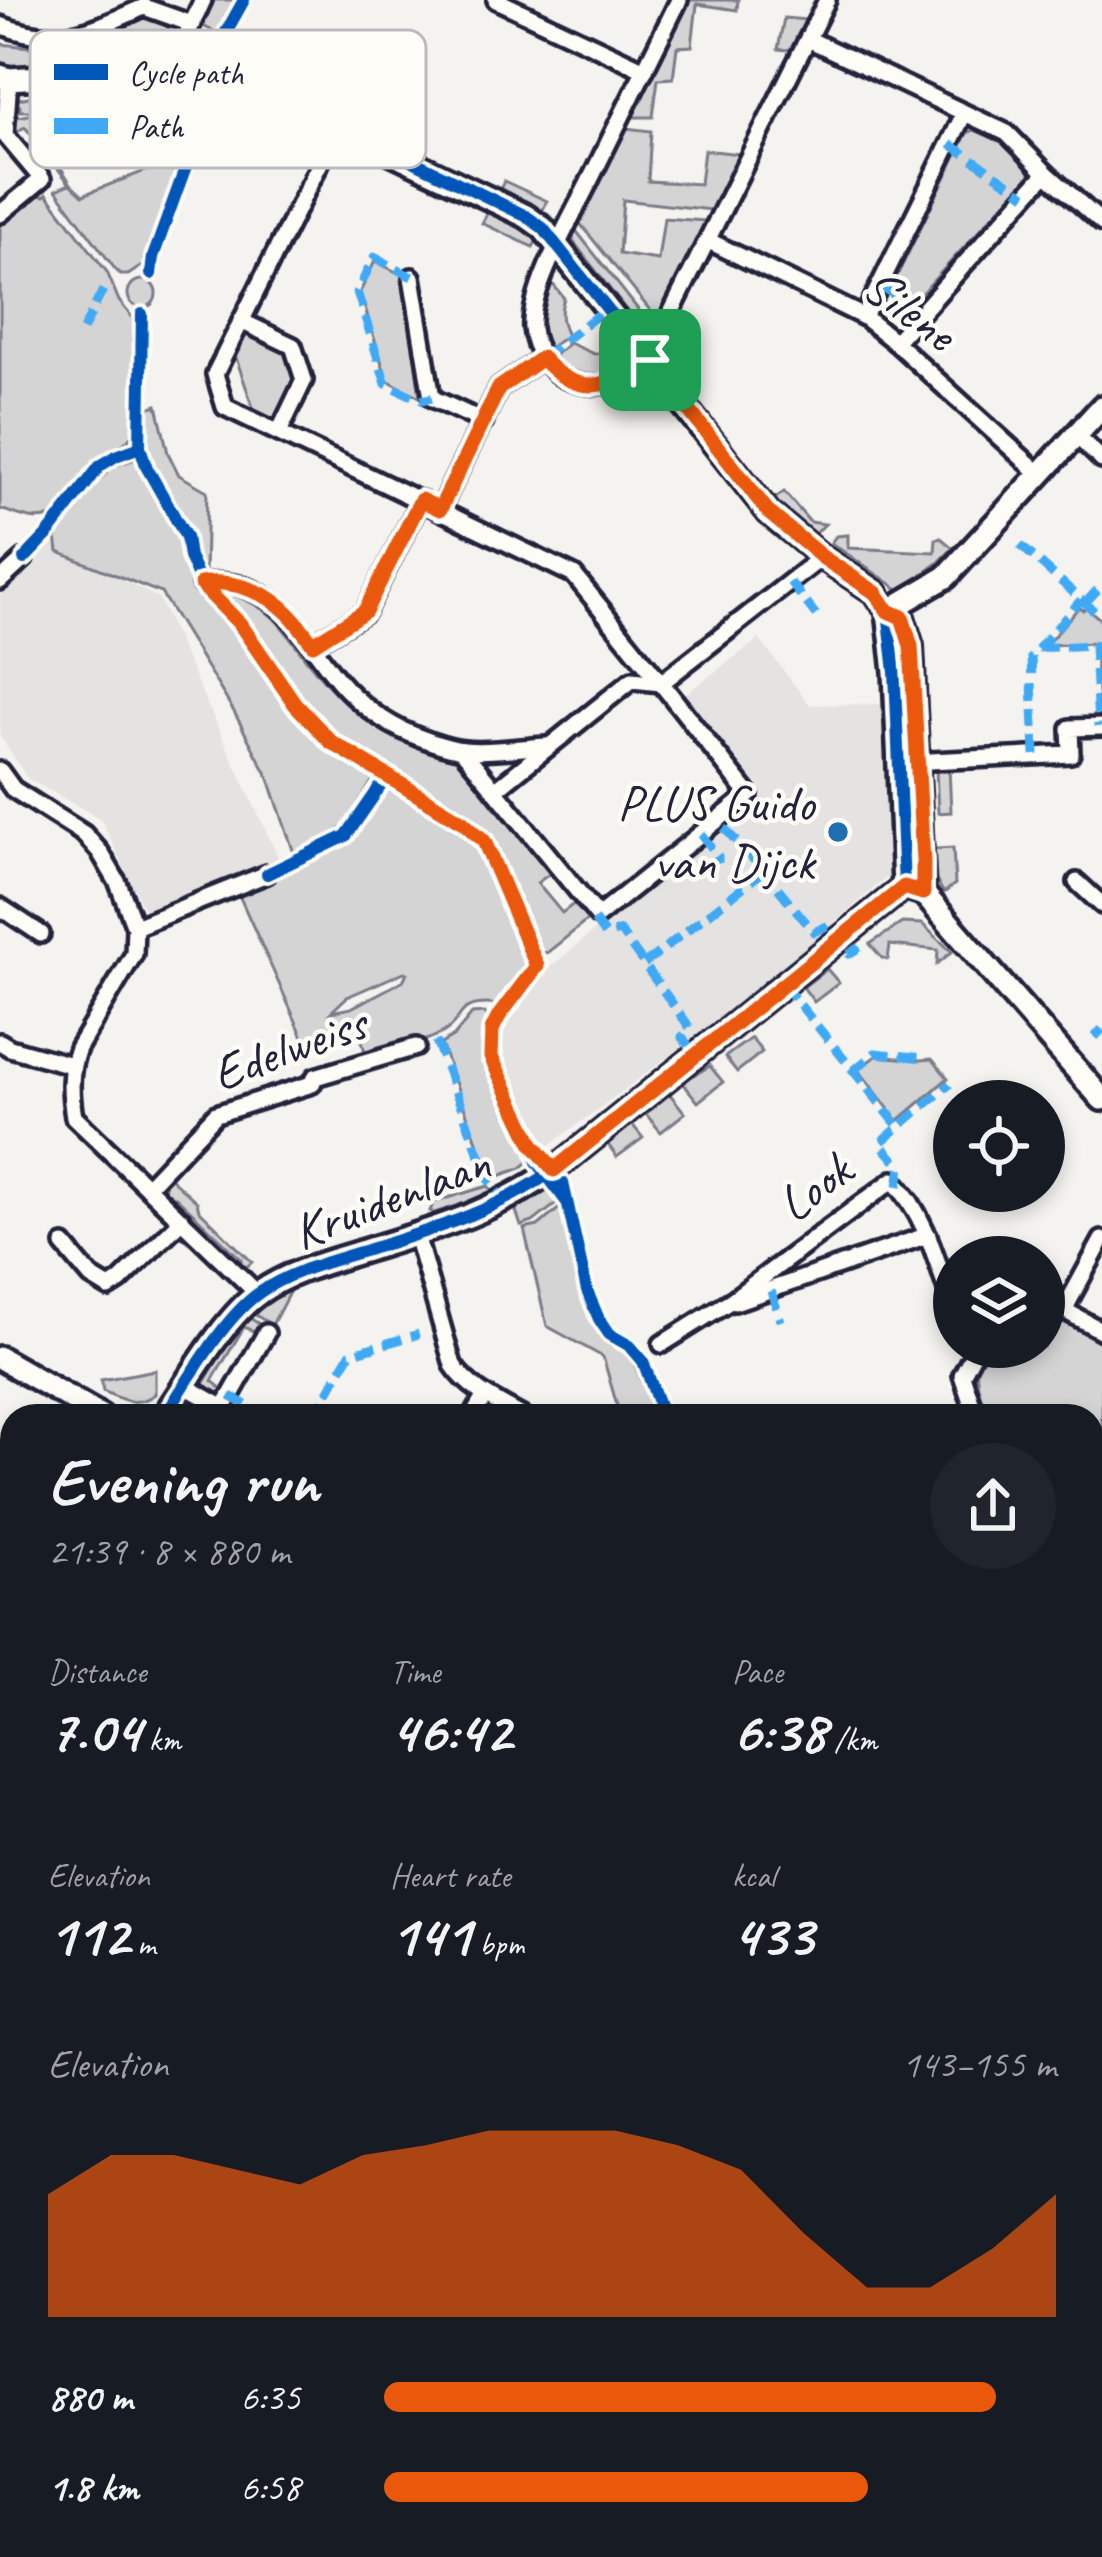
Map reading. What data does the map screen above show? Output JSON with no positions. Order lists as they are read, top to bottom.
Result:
{
  "streets": {
    "street": [
      "Silene",
      "Edelweiss",
      "Look",
      "Kruidenlaan"
    ]
  },
  "places": ["PLUS Guido van Dijck"],
  "legend": ["Cycle path", "Path"],
  "page": {
    "heading": ["Evening run", "21:39 · 8 × 880 m"],
    "stats": [
      ["Distance", "7.04 km"],
      ["Time", "46:42"],
      ["Pace", "6:38 /km"],
      ["Elevation", "112 m"],
      ["Heart rate", "141 bpm"],
      ["kcal", "433"]
    ],
    "chart": ["Elevation", "143–155 m"],
    "list": [
      {
        "name": "880 m",
        "note": "6:35"
      },
      {
        "name": "1.8 km",
        "note": "6:58"
      }
    ]
  }
}
